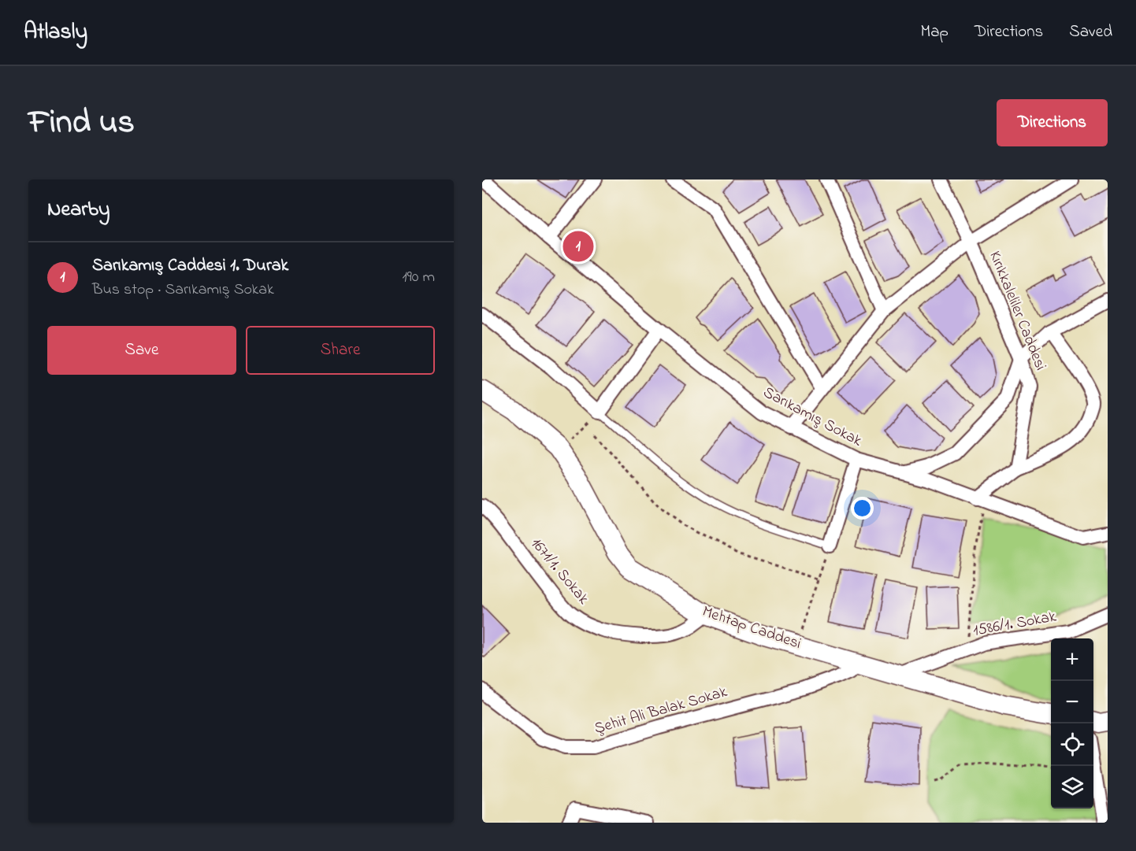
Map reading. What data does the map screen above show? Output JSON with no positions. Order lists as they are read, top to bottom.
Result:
{
  "streets": {
    "main road": ["Mehtap Caddesi"],
    "street": [
      "Kırıkkaleliler Caddesi",
      "Sarıkamış Sokak",
      "1671/1. Sokak",
      "1586/1. Sokak",
      "Şehit Ali Balak Sokak"
    ]
  },
  "crossings": [
    ["1671/1. Sokak", "Mehtap Caddesi"],
    ["1586/1. Sokak", "Mehtap Caddesi"],
    ["Mehtap Caddesi", "Şehit Ali Balak Sokak"]
  ],
  "page": {
    "header": "Atlasly",
    "nav": ["Map", "Directions", "Saved"],
    "title": "Find us",
    "buttons": [
      "Directions",
      ["Save", "Share"]
    ],
    "heading": "Nearby",
    "pins": "1",
    "list": [
      {
        "mark": "1",
        "name": "Sarıkamış Caddesi 1. Durak",
        "note": "Bus stop · Sarıkamış Sokak",
        "value": "190 m"
      }
    ],
    "map_buttons": ["+", "−"]
  }
}
